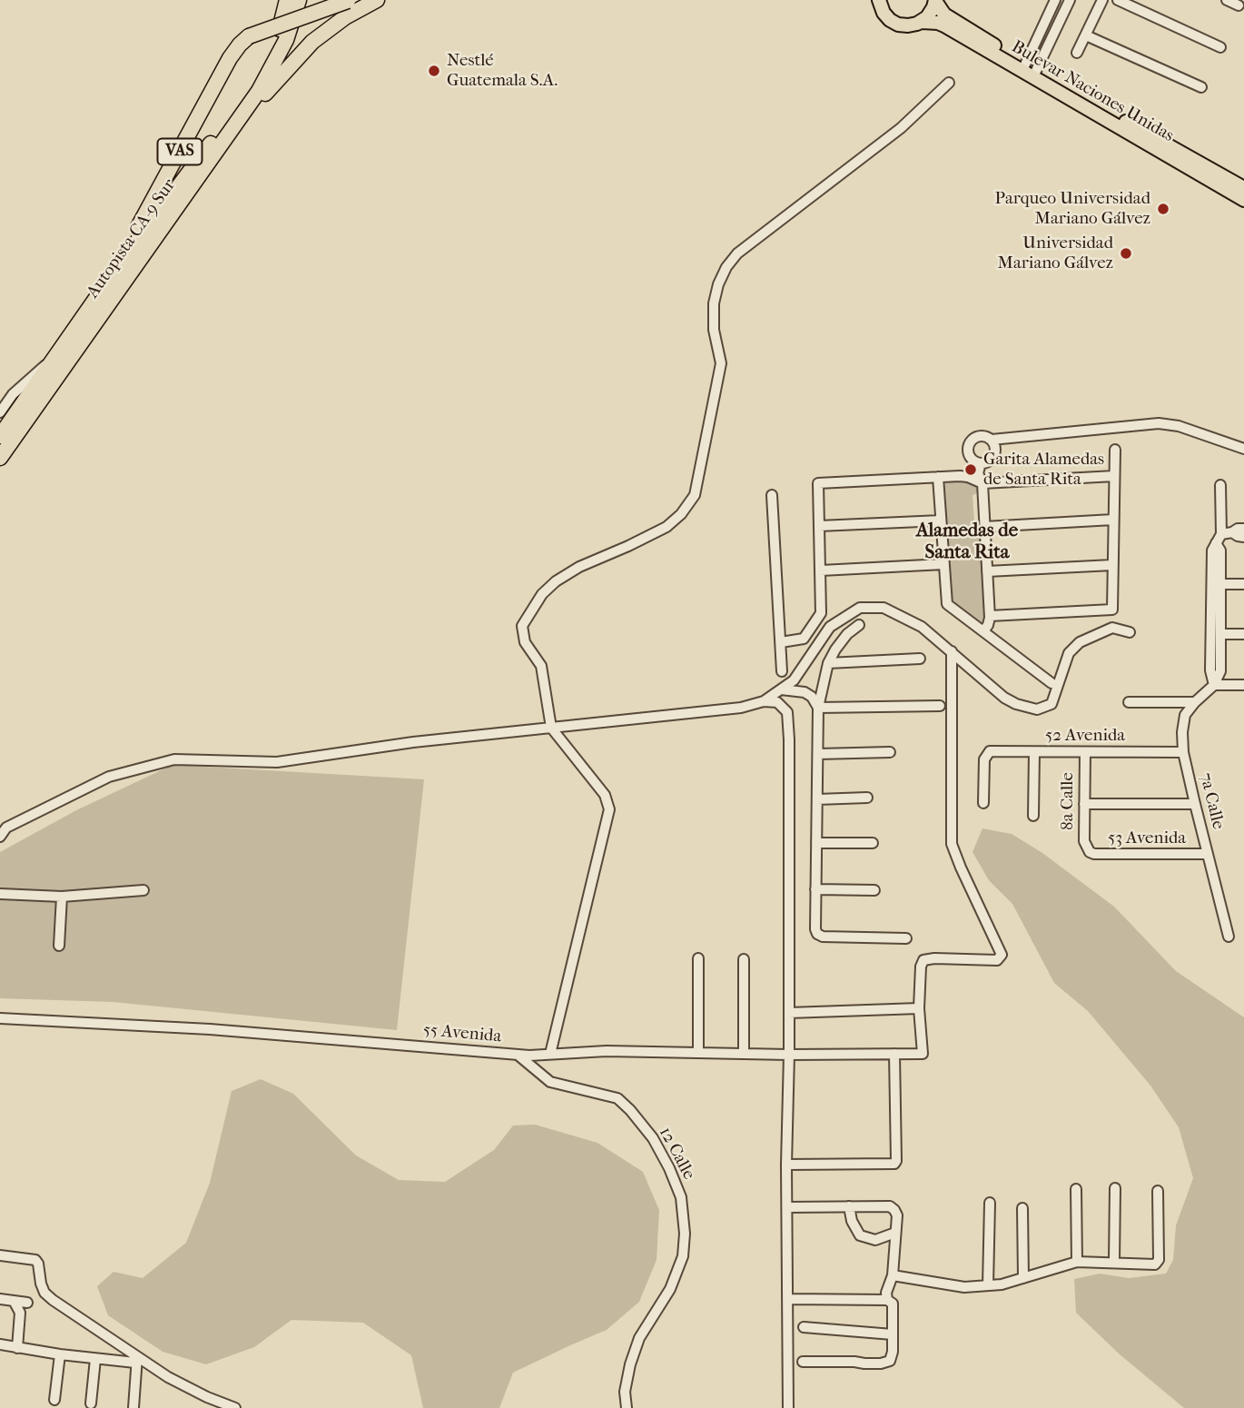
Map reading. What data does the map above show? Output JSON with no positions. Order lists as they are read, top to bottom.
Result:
{
  "streets": {
    "highway": ["VAS", "Autopista CA-9 Sur"],
    "main road": ["Bulevar Naciones Unidas"],
    "street": [
      "52 Avenida",
      "8a Calle",
      "7a Calle",
      "53 Avenida",
      "55 Avenida",
      "12 Calle"
    ]
  },
  "crossings": [
    ["VAS", "Autopista CA-9 Sur"],
    ["52 Avenida", "8a Calle"],
    ["52 Avenida", "7a Calle"],
    ["8a Calle", "53 Avenida"],
    ["7a Calle", "53 Avenida"],
    ["55 Avenida", "12 Calle"]
  ],
  "districts": ["Alamedas de Santa Rita"],
  "places": [
    "Nestlé Guatemala S.A.",
    "Parqueo Universidad Mariano Gálvez",
    "Universidad Mariano Gálvez",
    "Garita Alamedas de Santa Rita"
  ]
}
